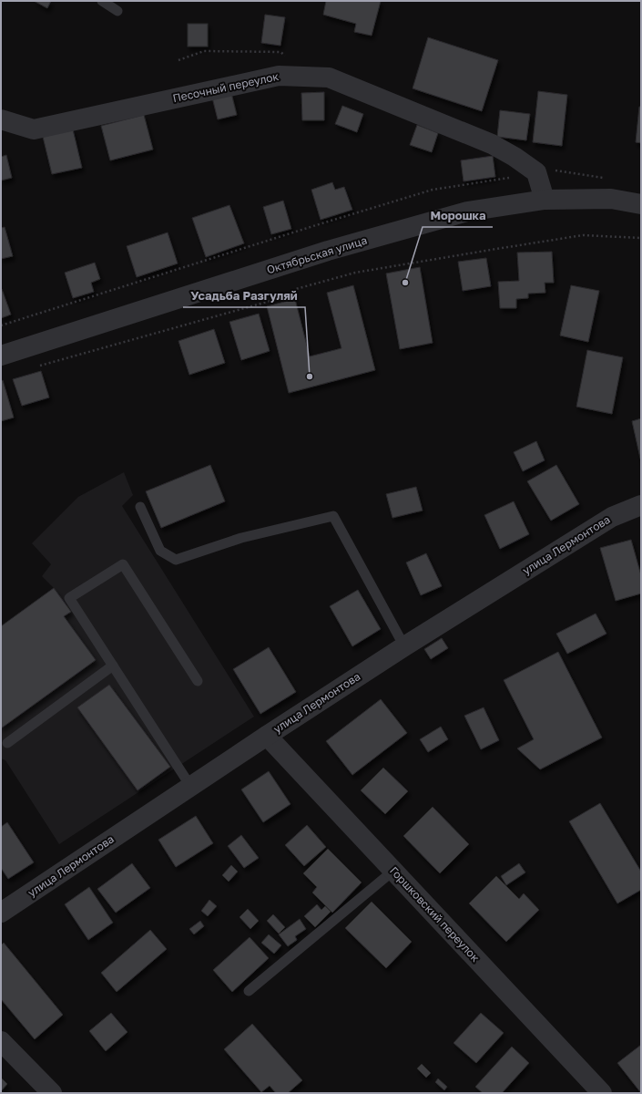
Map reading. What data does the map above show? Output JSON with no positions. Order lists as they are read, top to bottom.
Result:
{
  "streets": {
    "street": [
      "Песочный переулок",
      "Октябрьская улица",
      "улица Лермонтова",
      "Горшковский переулок"
    ]
  },
  "crossings": [
    ["Песочный переулок", "Октябрьская улица"],
    ["улица Лермонтова", "Горшковский переулок"]
  ],
  "places": ["Морошка", "Усадьба Разгуляй"]
}
